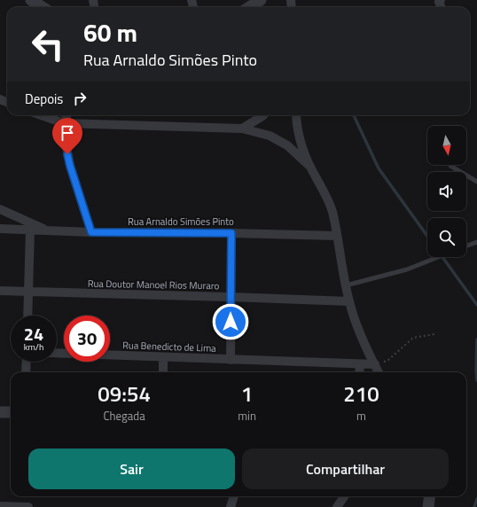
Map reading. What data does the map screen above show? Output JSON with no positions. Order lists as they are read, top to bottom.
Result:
{
  "streets": {
    "street": ["Rua Arnaldo Simões Pinto", "Rua Doutor Manoel Rios Muraro", "Rua Benedicto de Lima"]
  },
  "north": "bottom",
  "page": {
    "turn": ["60 m", "Rua Arnaldo Simões Pinto"],
    "then": "Depois",
    "speed": "24 km/h",
    "limit": "30",
    "eta": [
      "09:54",
      "Chegada",
      "1",
      "min",
      "210",
      "m"
    ],
    "buttons": ["Sair", "Compartilhar"]
  }
}
